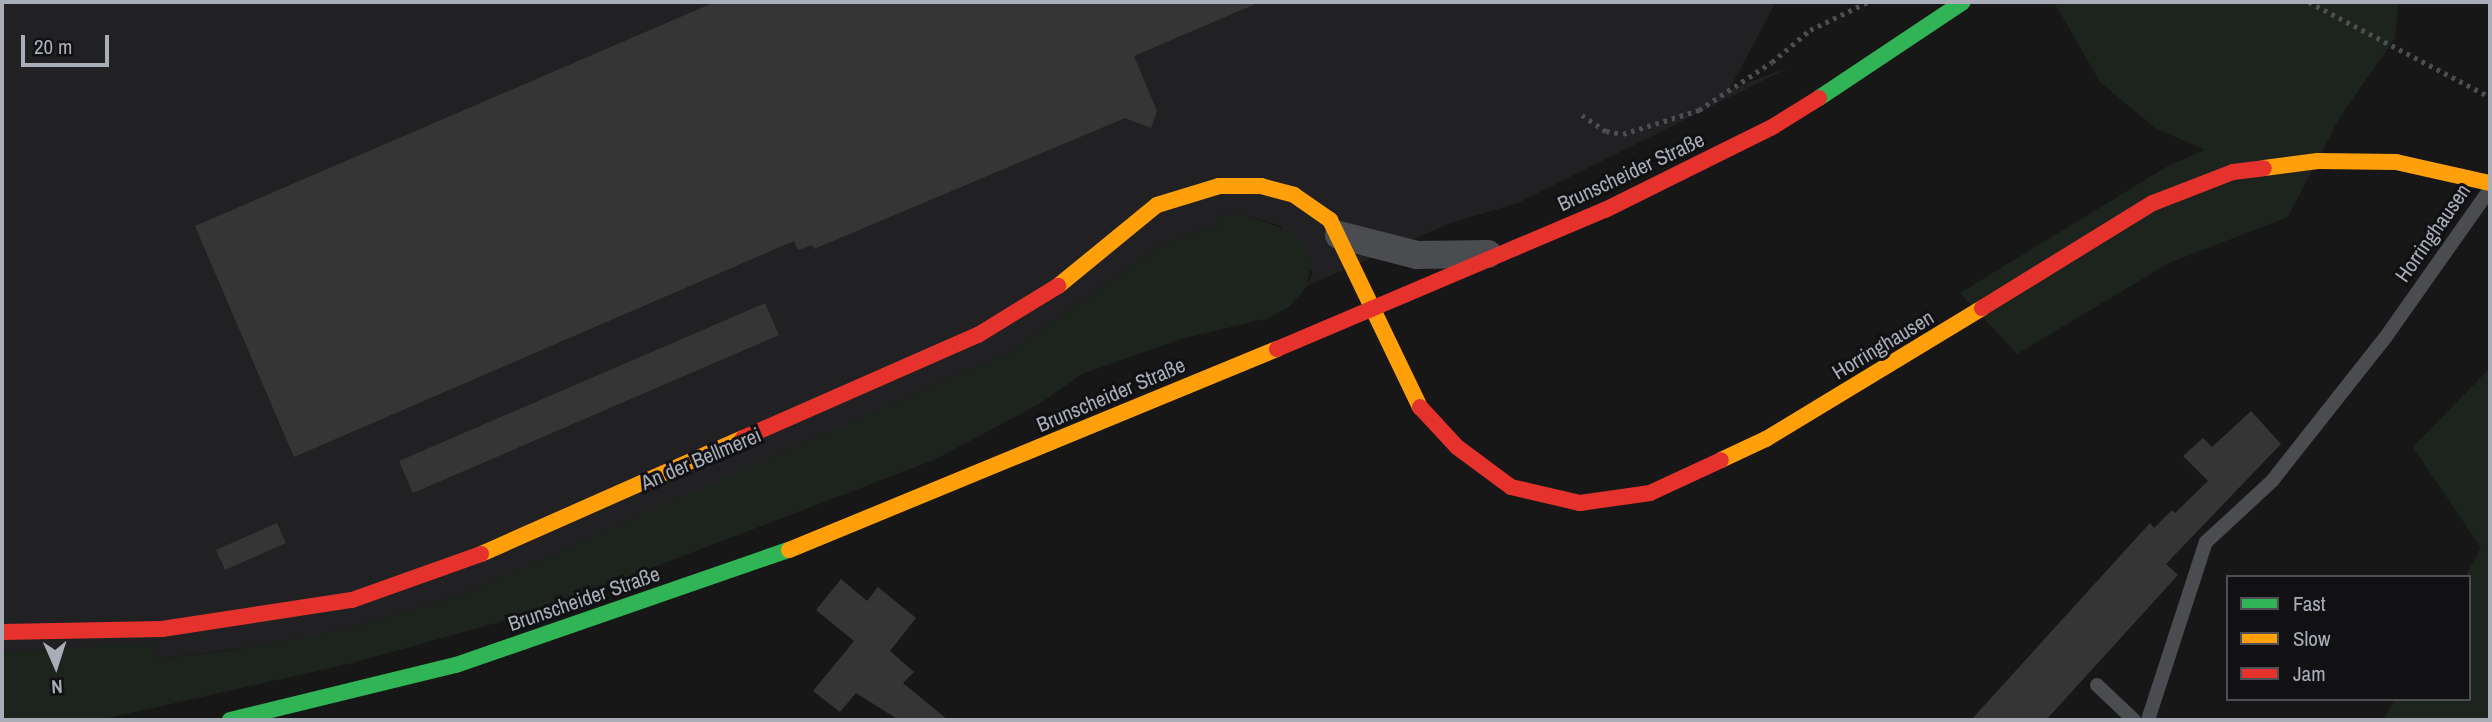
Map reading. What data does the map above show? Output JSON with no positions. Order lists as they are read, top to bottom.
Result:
{
  "streets": {
    "street": ["Brunscheider Straße", "Horringhausen", "An der Bellmerei"]
  },
  "crossings": [
    ["Brunscheider Straße", "Horringhausen"],
    ["Brunscheider Straße", "An der Bellmerei"],
    ["Horringhausen", "An der Bellmerei"]
  ],
  "legend": ["Fast", "Slow", "Jam"],
  "scale_bar": "20 m",
  "north": "bottom"
}
